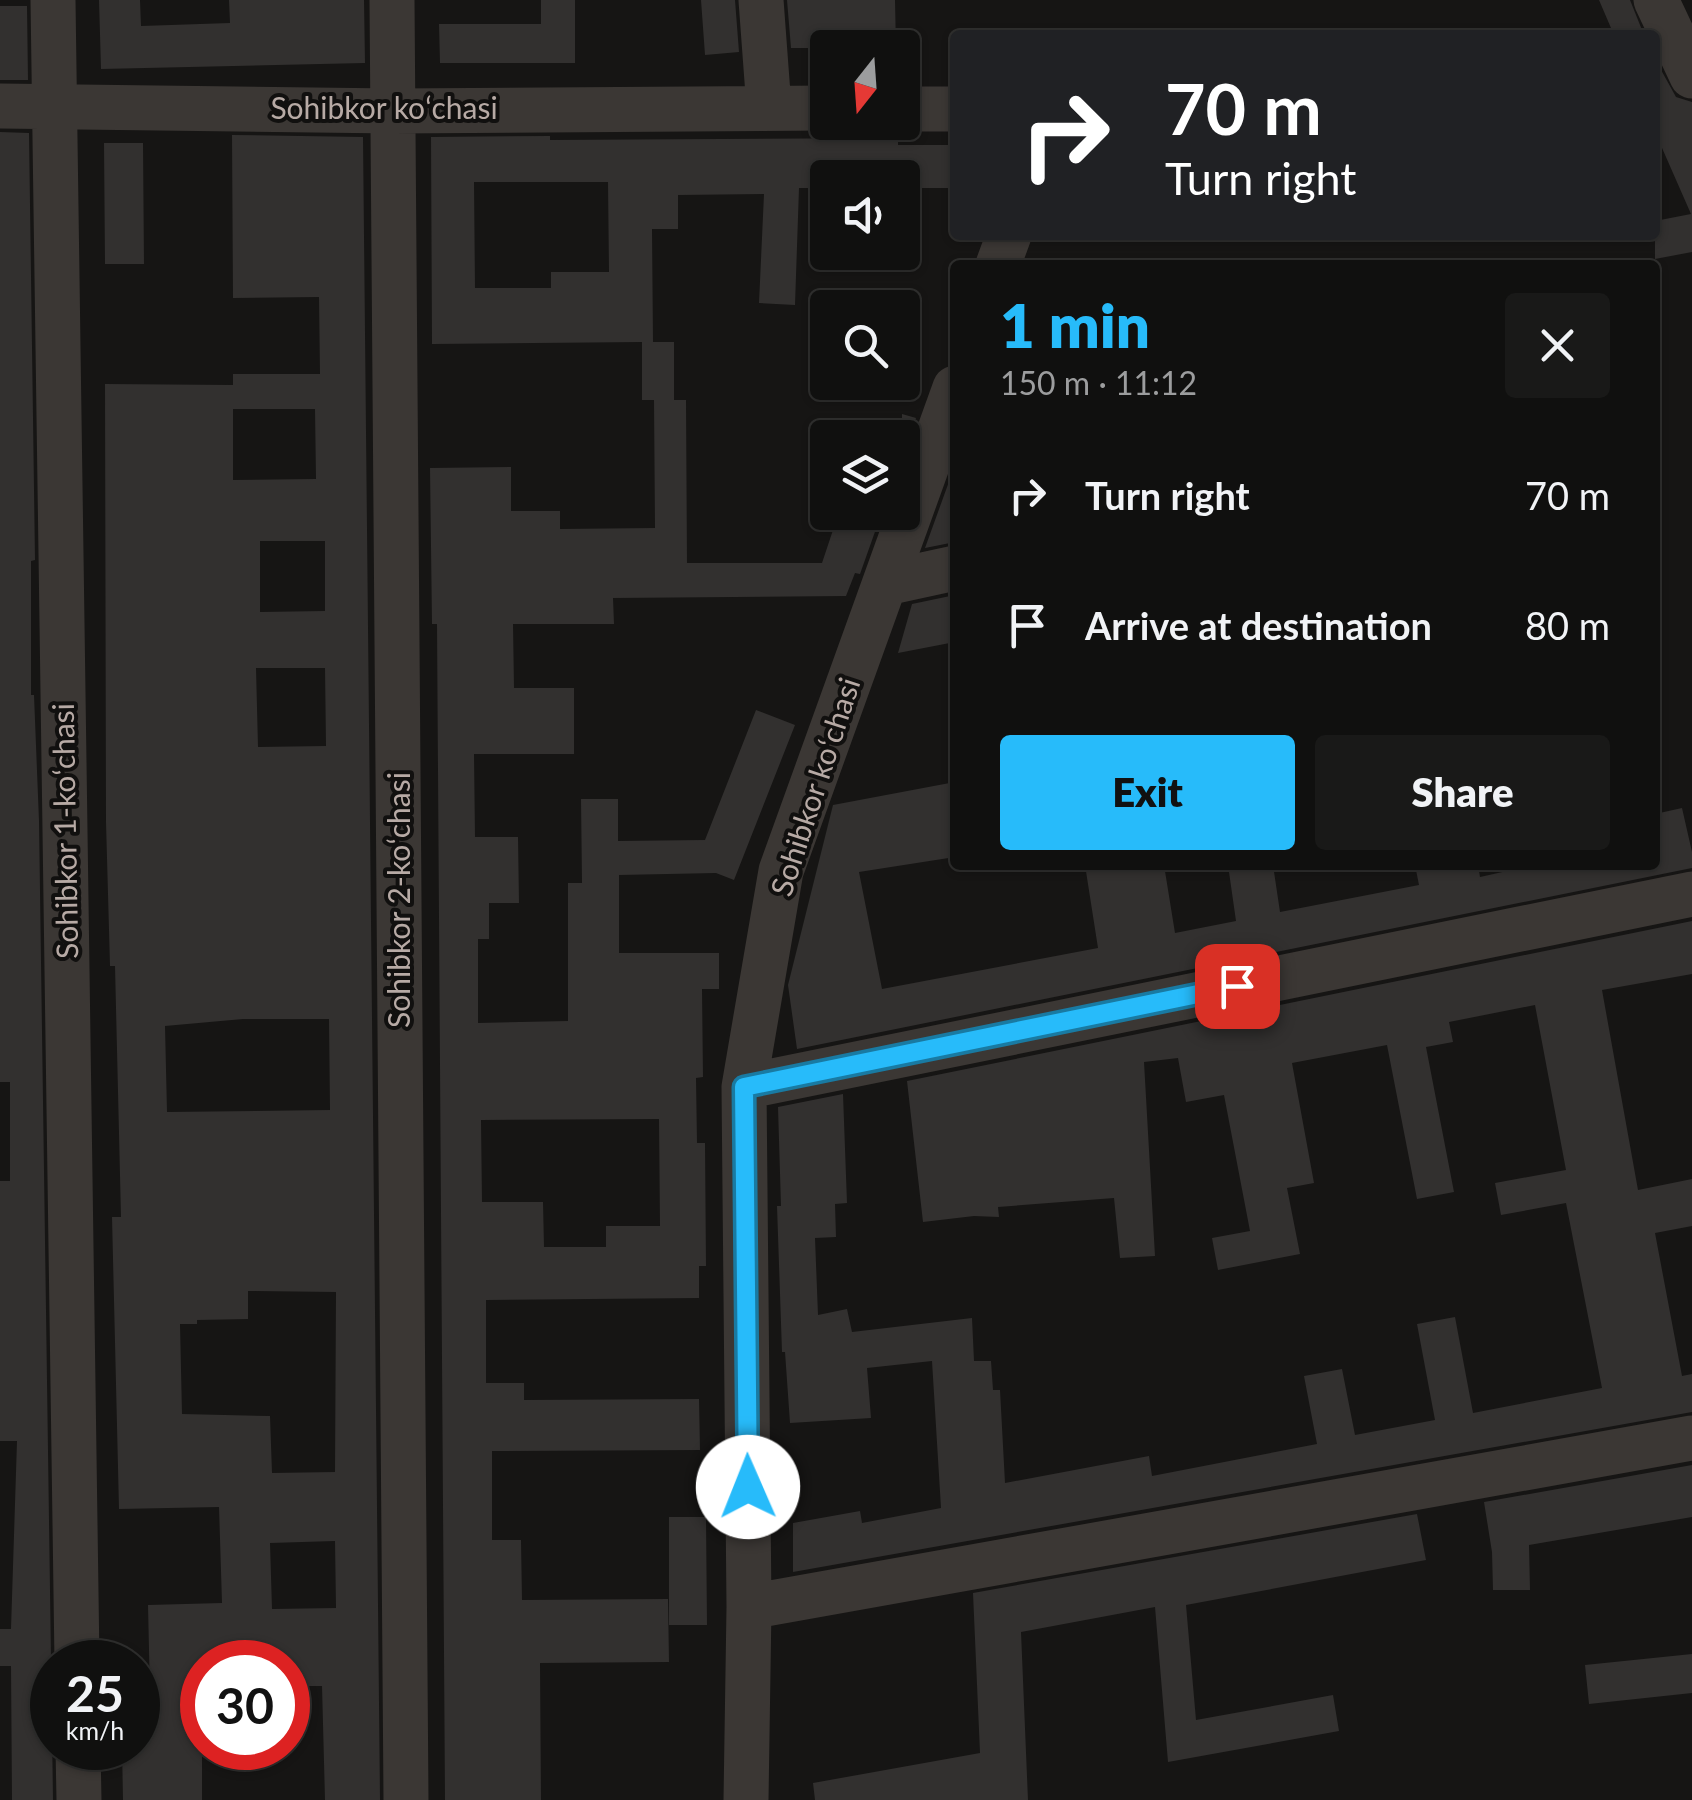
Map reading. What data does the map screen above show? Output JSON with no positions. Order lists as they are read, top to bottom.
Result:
{
  "streets": {
    "street": ["Sohibkor koʻchasi", "Sohibkor 1-koʻchasi", "Sohibkor 2-koʻchasi"]
  },
  "crossings": [
    ["Sohibkor koʻchasi", "Sohibkor 1-koʻchasi"],
    ["Sohibkor koʻchasi", "Sohibkor 2-koʻchasi"]
  ],
  "north": "bottom",
  "page": {
    "turn": ["70 m", "Turn right"],
    "heading": ["1 min", "150 m · 11:12"],
    "list": [
      {
        "name": "Turn right",
        "value": "70 m"
      },
      {
        "name": "Arrive at destination",
        "value": "80 m"
      }
    ],
    "buttons": ["Exit", "Share"],
    "speed": "25 km/h",
    "limit": "30"
  }
}
